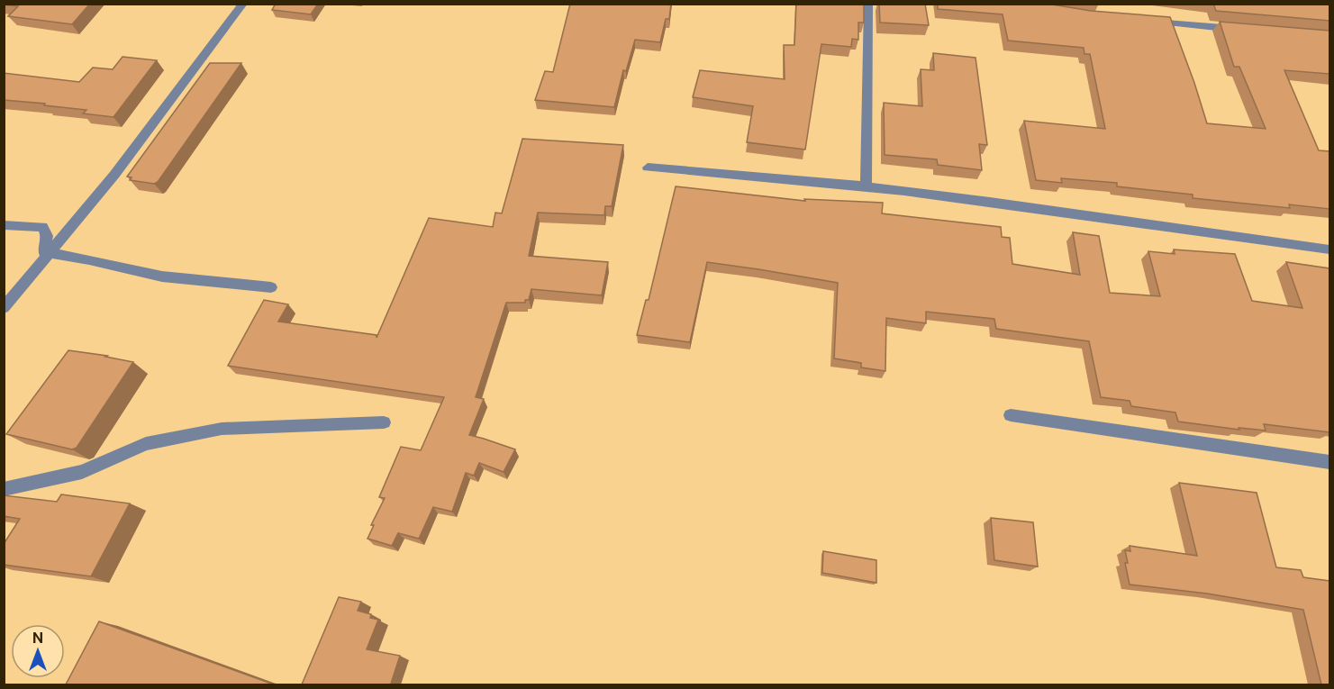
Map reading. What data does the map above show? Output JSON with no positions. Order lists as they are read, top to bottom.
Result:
{
  "north": "top"
}
